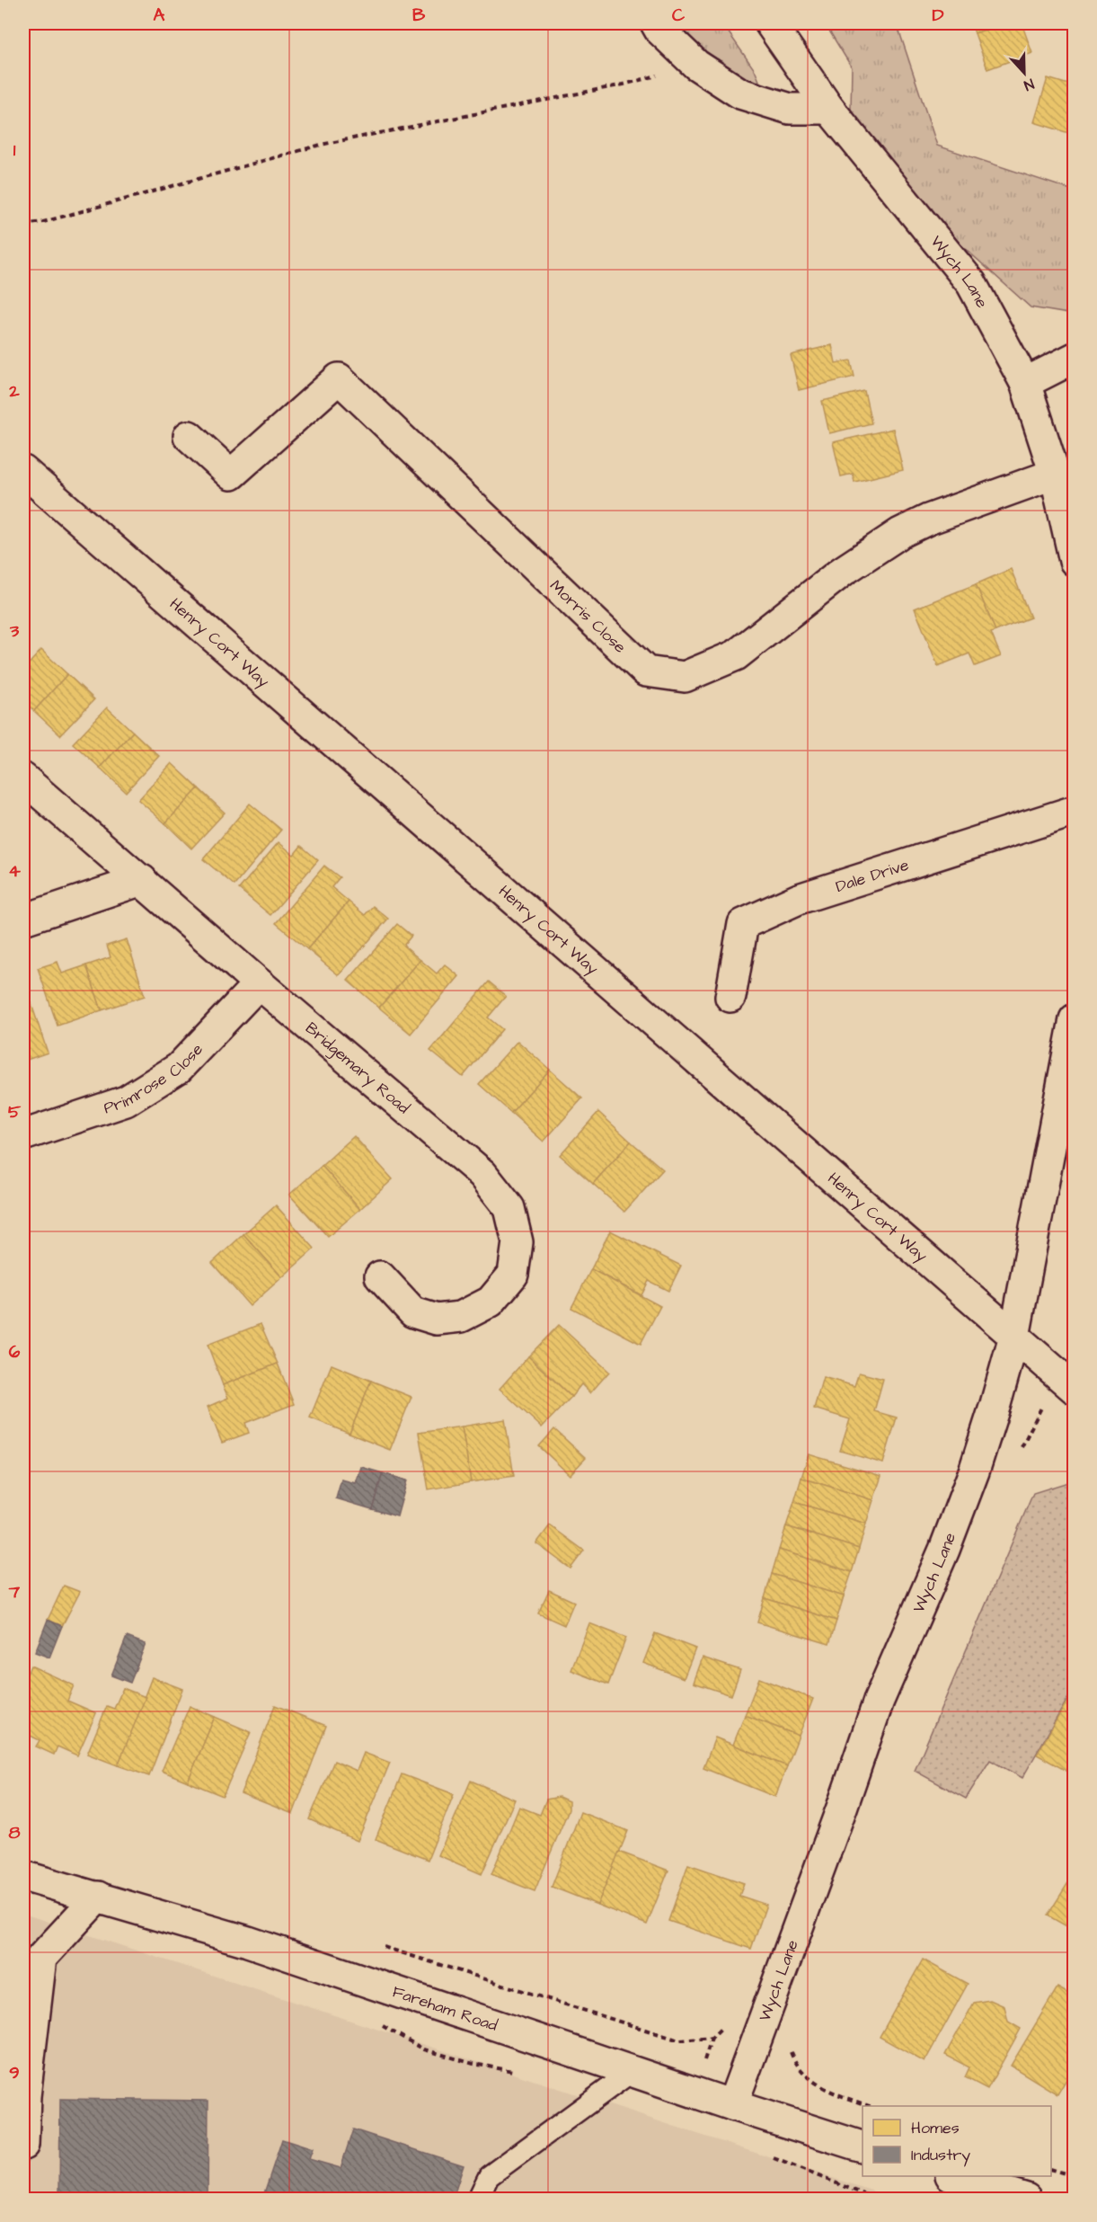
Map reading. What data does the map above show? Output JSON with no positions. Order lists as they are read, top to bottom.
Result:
{
  "streets": {
    "street": [
      "Wych Lane",
      "Morris Close",
      "Henry Cort Way",
      "Dale Drive",
      "Bridgemary Road",
      "Primrose Close",
      "Fareham Road"
    ]
  },
  "crossings": [
    ["Wych Lane", "Morris Close"],
    ["Wych Lane", "Henry Cort Way"],
    ["Wych Lane", "Fareham Road"],
    ["Bridgemary Road", "Primrose Close"]
  ],
  "legend": ["Homes", "Industry"],
  "north": "bottom",
  "grid": {
    "columns": [
      "A",
      "B",
      "C",
      "D"
    ],
    "rows": [
      "1",
      "2",
      "3",
      "4",
      "5",
      "6",
      "7",
      "8",
      "9"
    ]
  }
}
